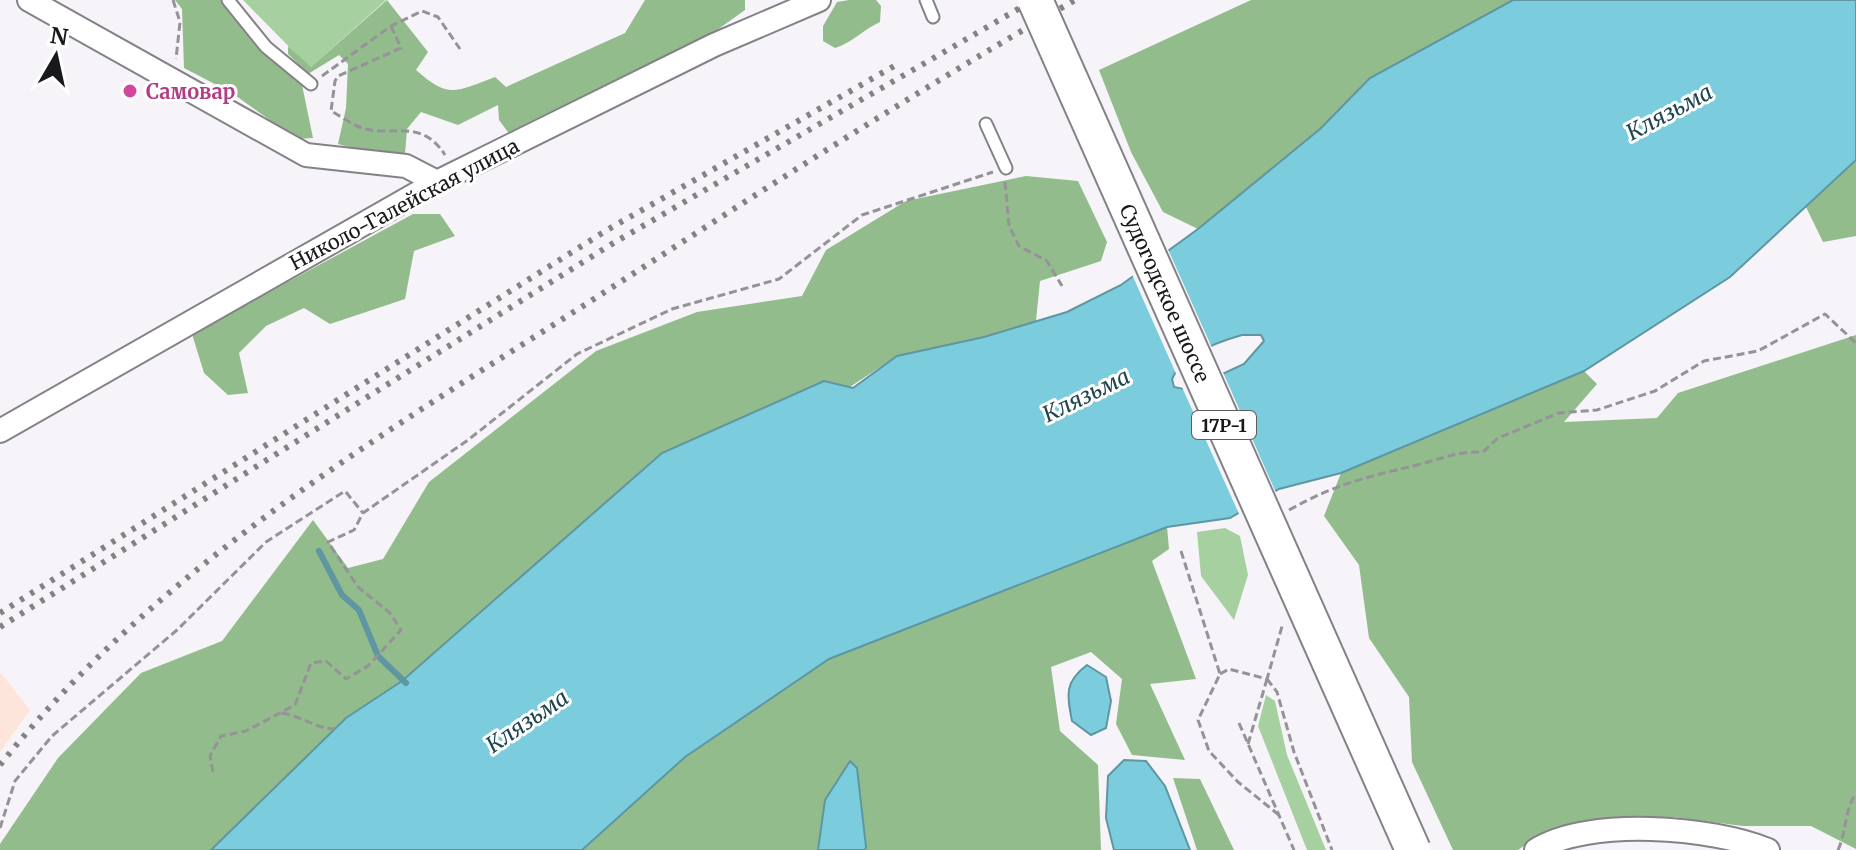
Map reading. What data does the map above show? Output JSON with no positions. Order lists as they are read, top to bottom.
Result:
{
  "streets": {
    "main road": ["Судогодское шоссе", "17Р-1"],
    "street": ["Николо-Галейская улица"]
  },
  "water": ["Клязьма"],
  "places": ["Самовар"],
  "north": "top"
}
